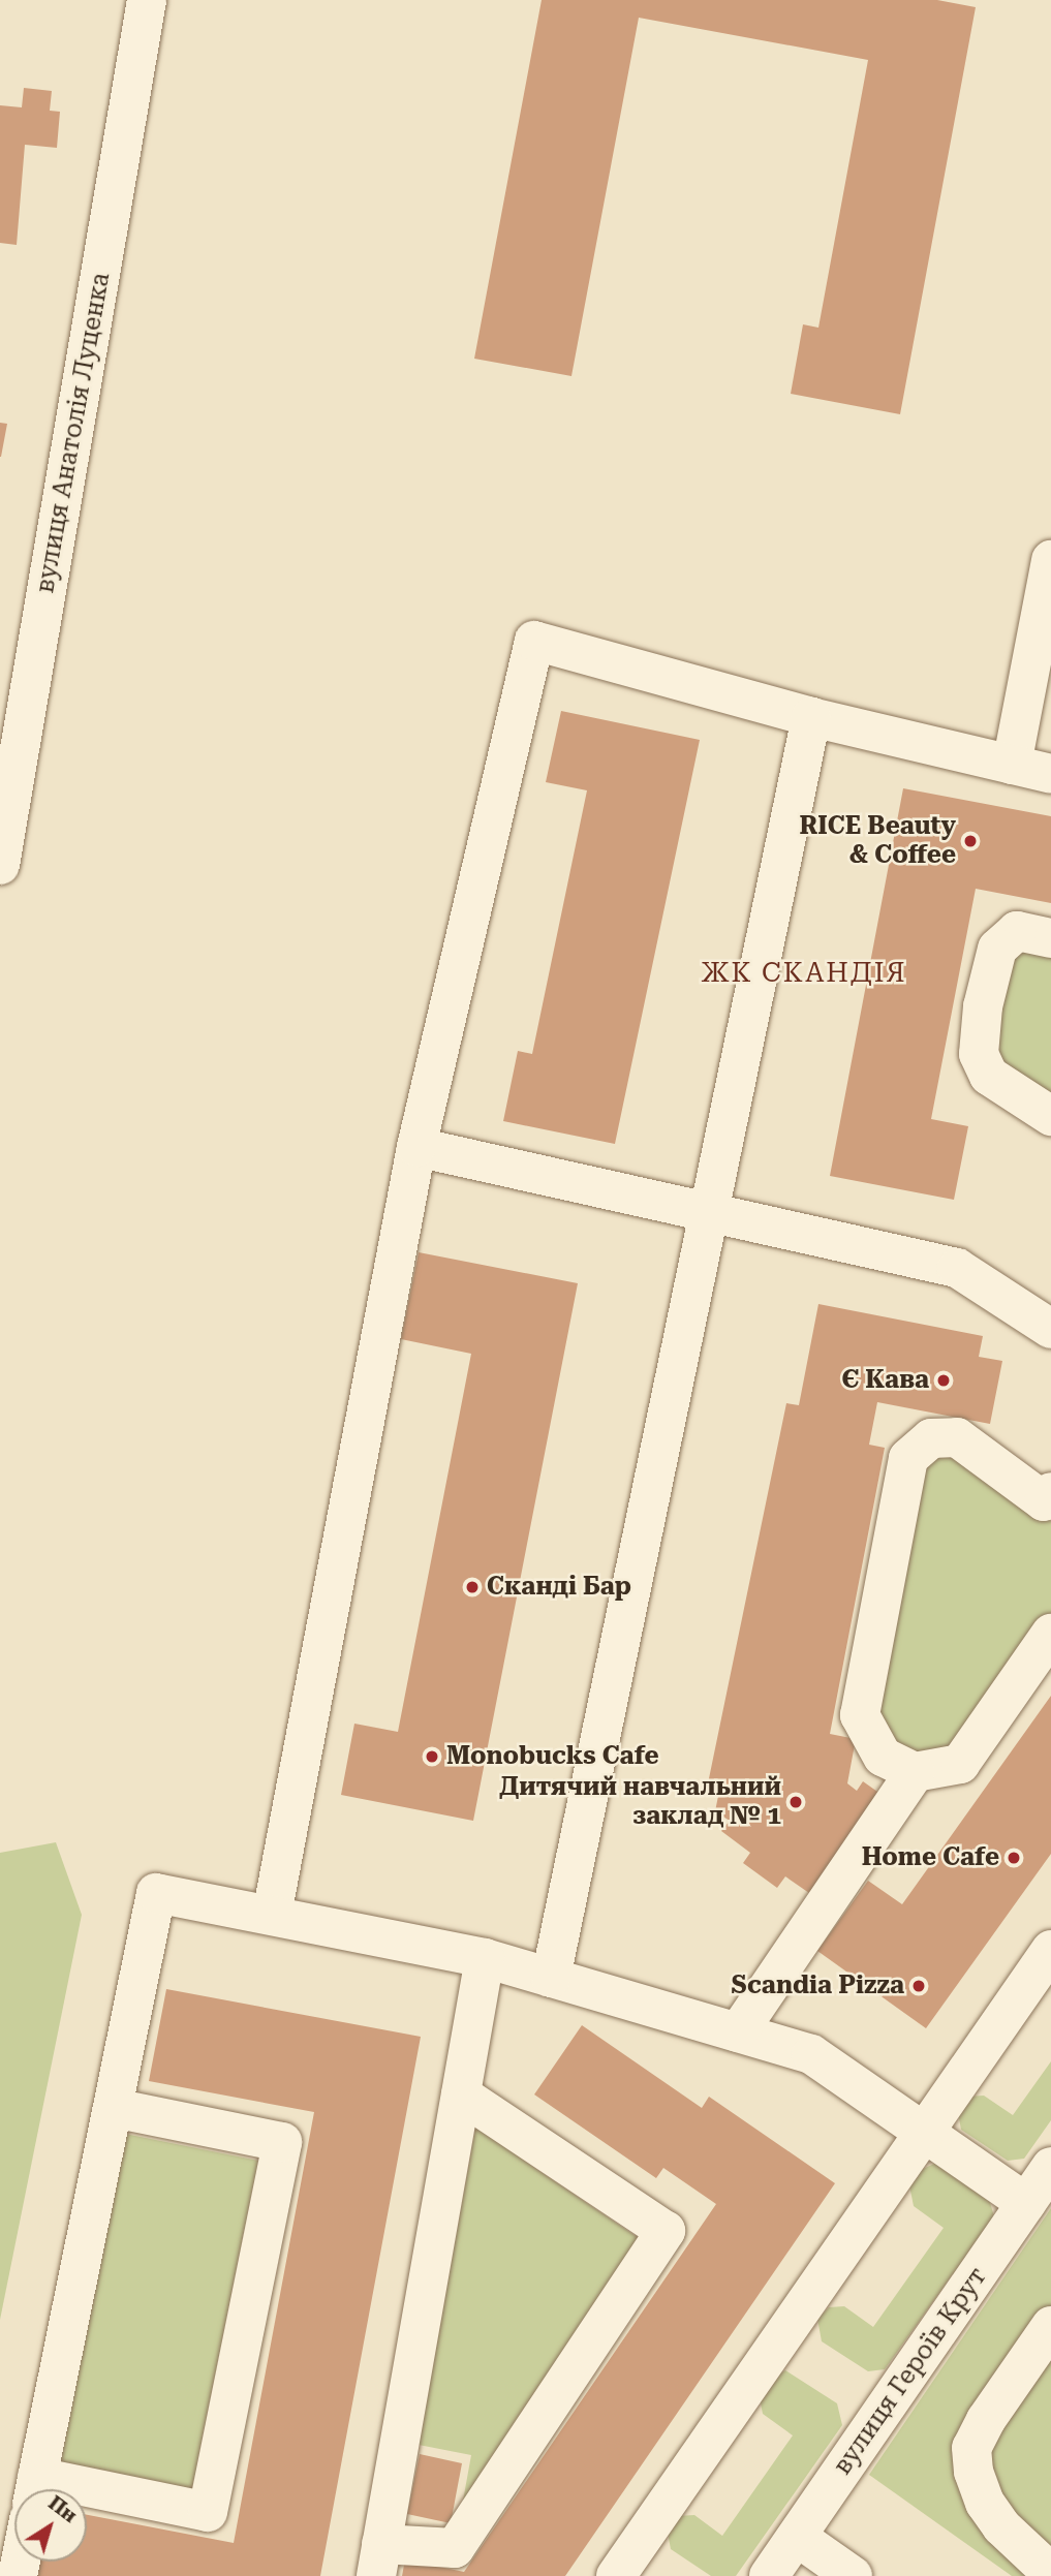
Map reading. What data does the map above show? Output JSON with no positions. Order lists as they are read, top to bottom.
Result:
{
  "streets": {
    "street": ["вулиця Анатолія Луценка", "вулиця Героїв Крут"]
  },
  "districts": ["ЖК СКАНДІЯ"],
  "places": [
    "RICE Beauty & Coffee",
    "Є Кава",
    "Сканді Бар",
    "Monobucks Cafe",
    "Дитячий навчальний заклад № 1",
    "Home Cafe",
    "Scandia Pizza"
  ],
  "north": "top right"
}
